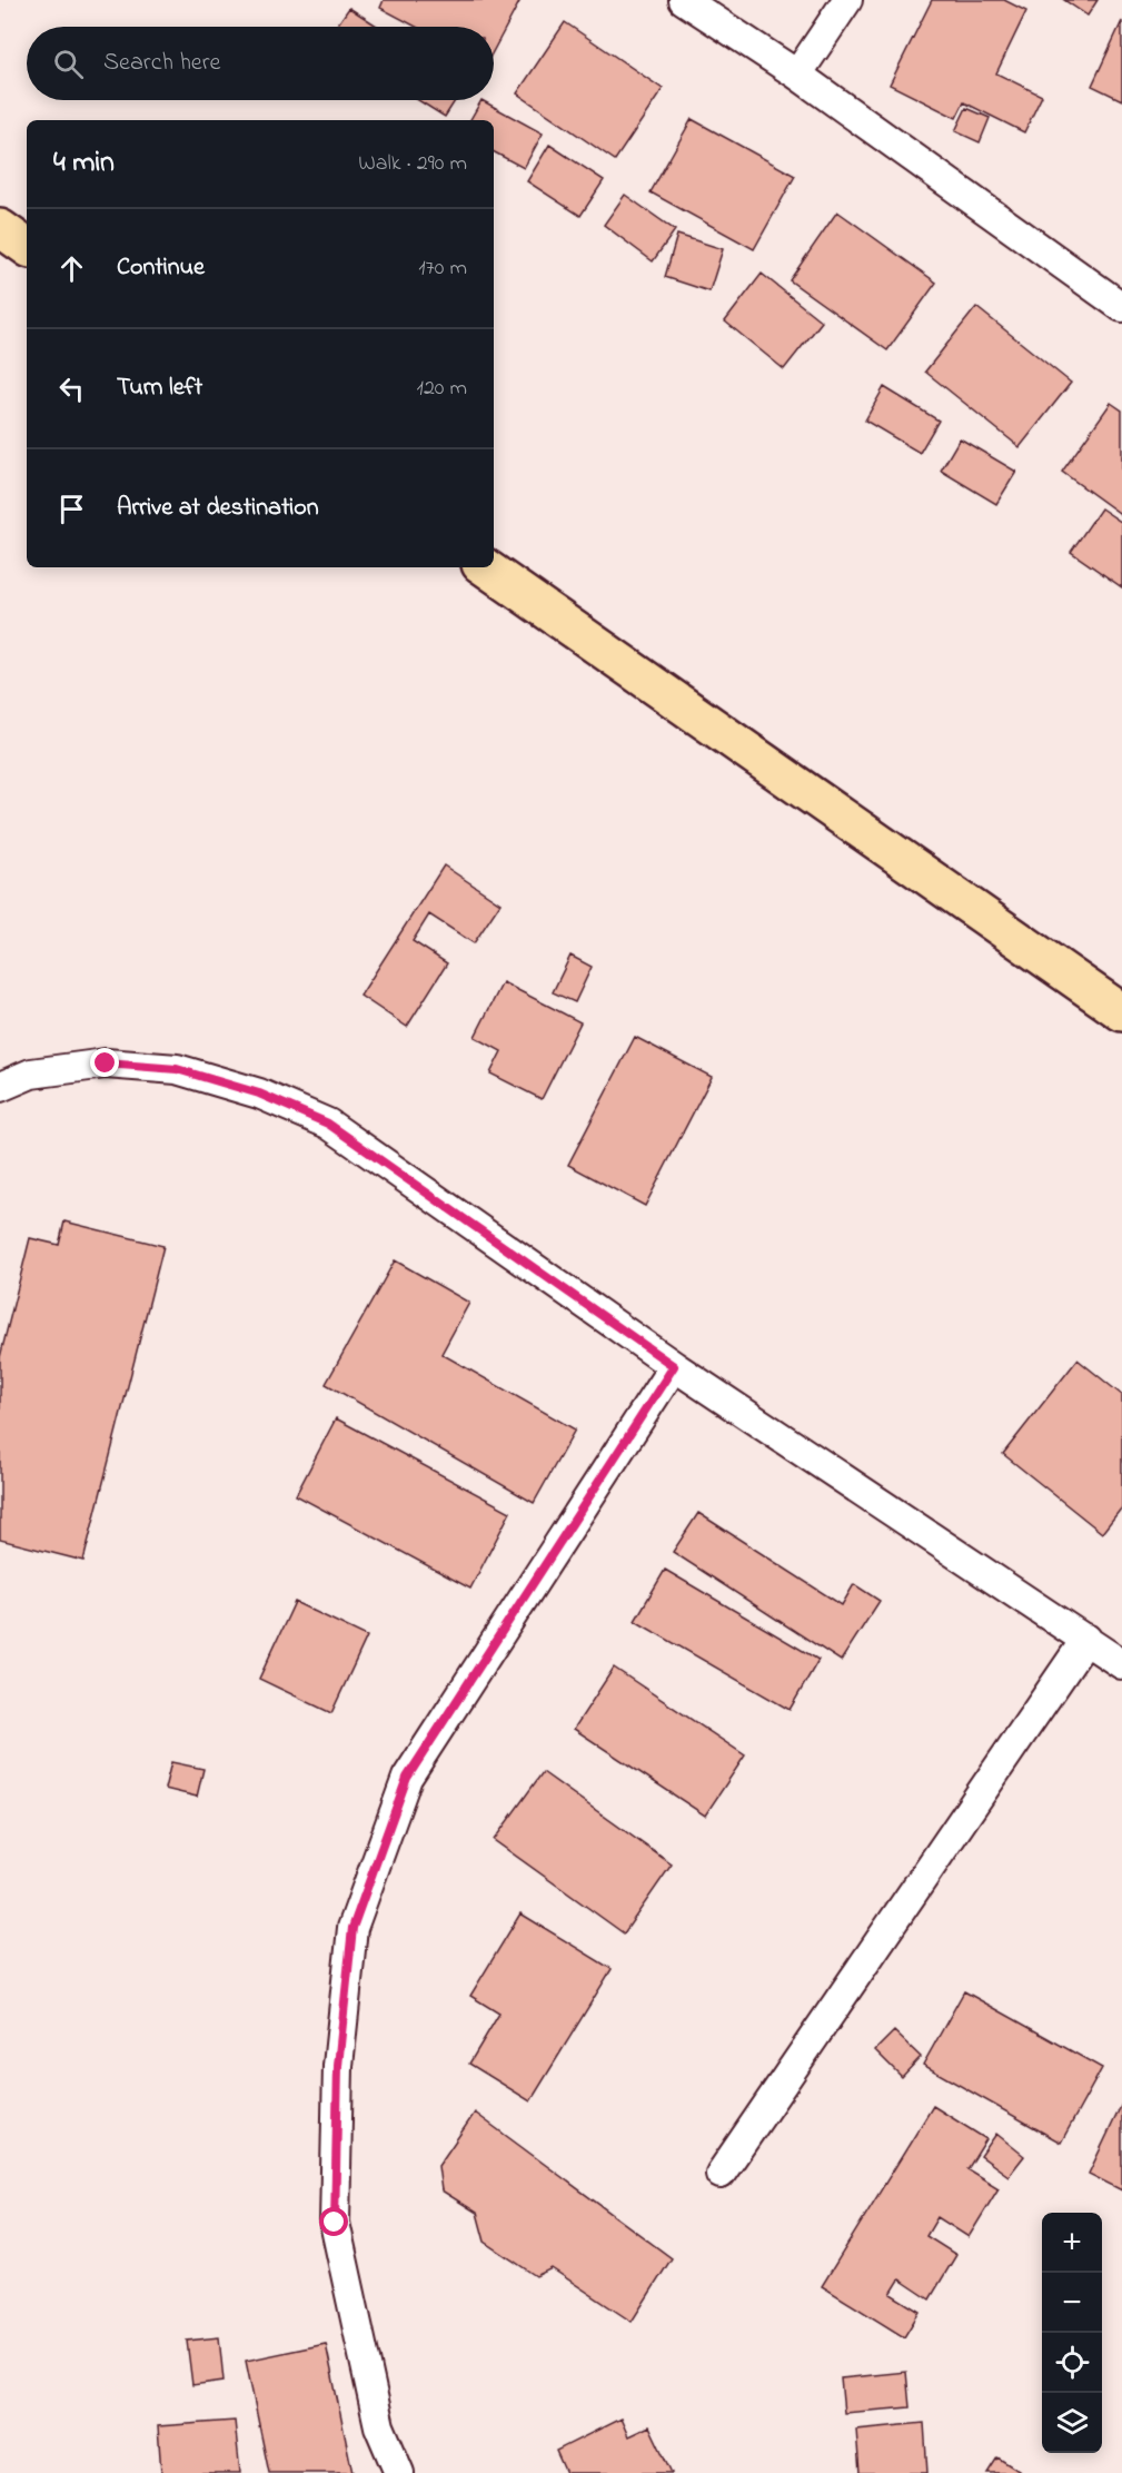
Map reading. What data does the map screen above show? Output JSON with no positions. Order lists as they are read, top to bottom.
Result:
{
  "page": {
    "search": "Search here",
    "heading": ["4 min", "Walk · 290 m"],
    "list": [
      ["Continue", "170 m"],
      ["Turn left", "120 m"],
      "Arrive at destination"
    ],
    "map_buttons": ["+", "−"]
  }
}
